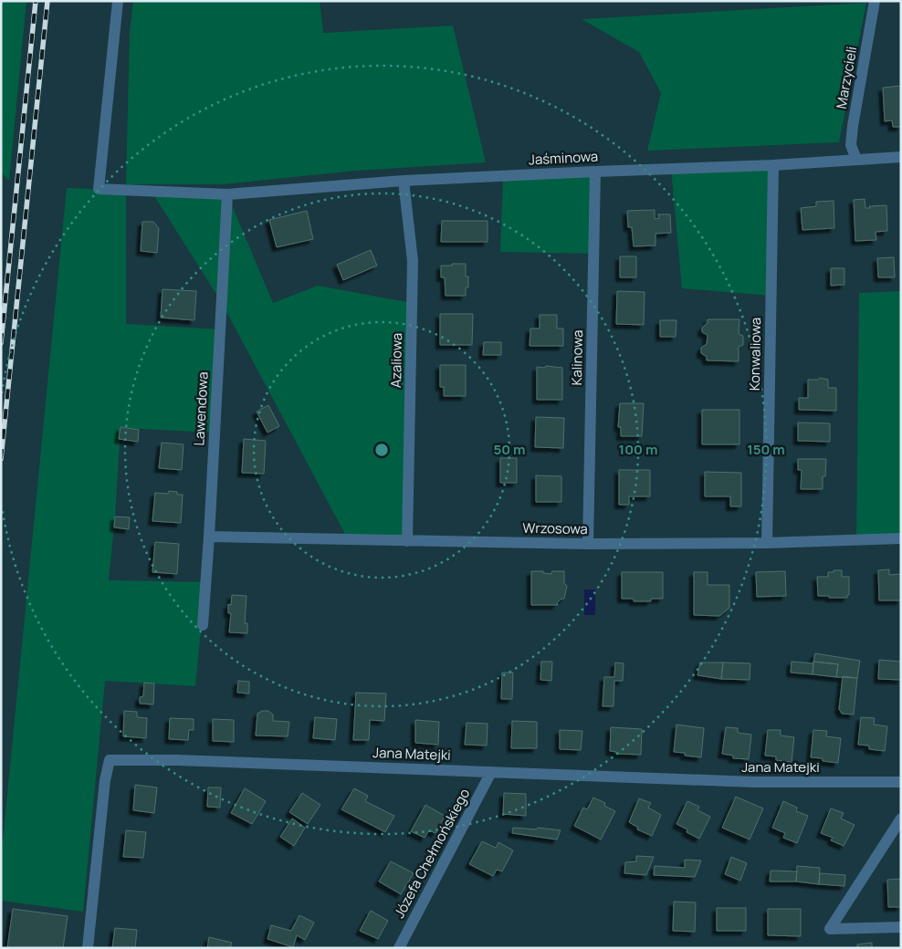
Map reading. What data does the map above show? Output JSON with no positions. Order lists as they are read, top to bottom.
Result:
{
  "streets": {
    "street": [
      "Marzycieli",
      "Jaśminowa",
      "Konwaliowa",
      "Kalinowa",
      "Azaliowa",
      "Lawendowa",
      "Wrzosowa",
      "Jana Matejki",
      "Józefa Chełmońskiego"
    ]
  },
  "crossings": [
    ["Marzycieli", "Jaśminowa"],
    ["Jaśminowa", "Konwaliowa"],
    ["Jaśminowa", "Kalinowa"],
    ["Jaśminowa", "Azaliowa"],
    ["Jaśminowa", "Lawendowa"],
    ["Konwaliowa", "Wrzosowa"],
    ["Kalinowa", "Wrzosowa"],
    ["Azaliowa", "Wrzosowa"],
    ["Lawendowa", "Wrzosowa"],
    ["Jana Matejki", "Józefa Chełmońskiego"]
  ],
  "rings": ["50 m", "100 m", "150 m"]
}
